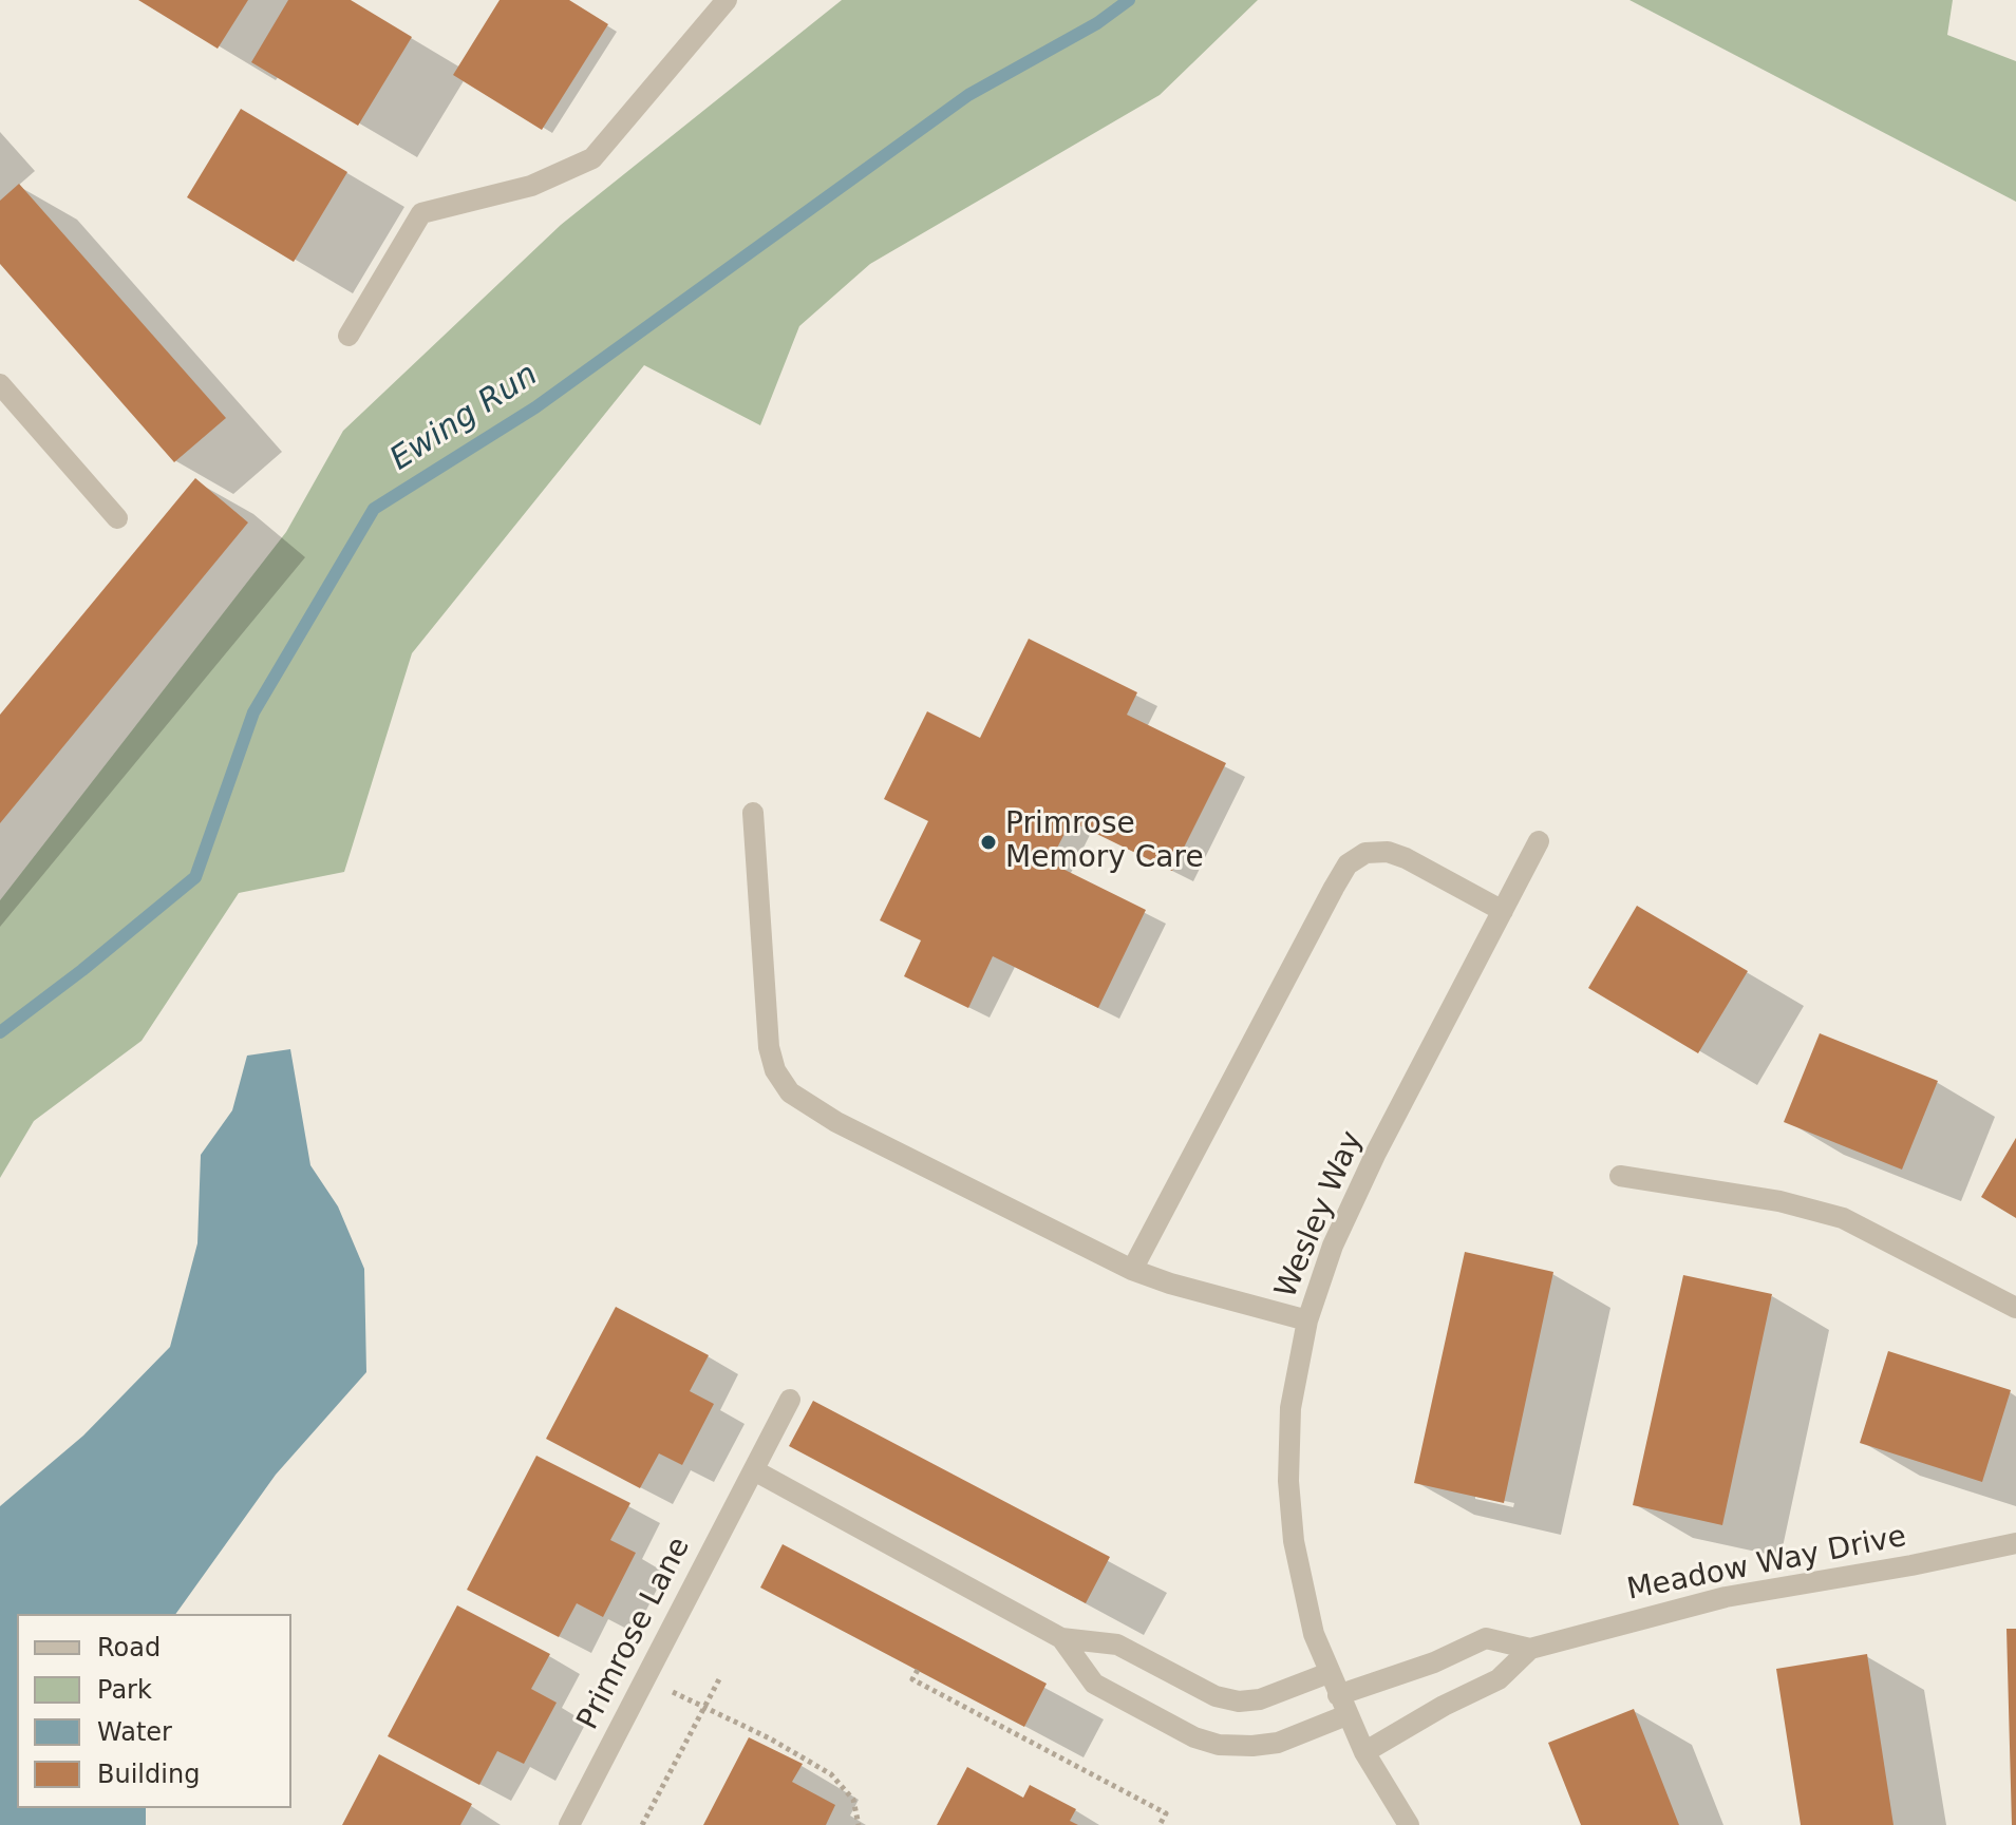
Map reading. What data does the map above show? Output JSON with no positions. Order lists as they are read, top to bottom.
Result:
{
  "streets": {
    "street": ["Wesley Way", "Meadow Way Drive", "Primrose Lane"]
  },
  "crossings": [
    ["Wesley Way", "Meadow Way Drive"]
  ],
  "water": ["Ewing Run"],
  "places": ["Primrose Memory Care"],
  "legend": [
    "Road",
    "Park",
    "Water",
    "Building"
  ]
}
